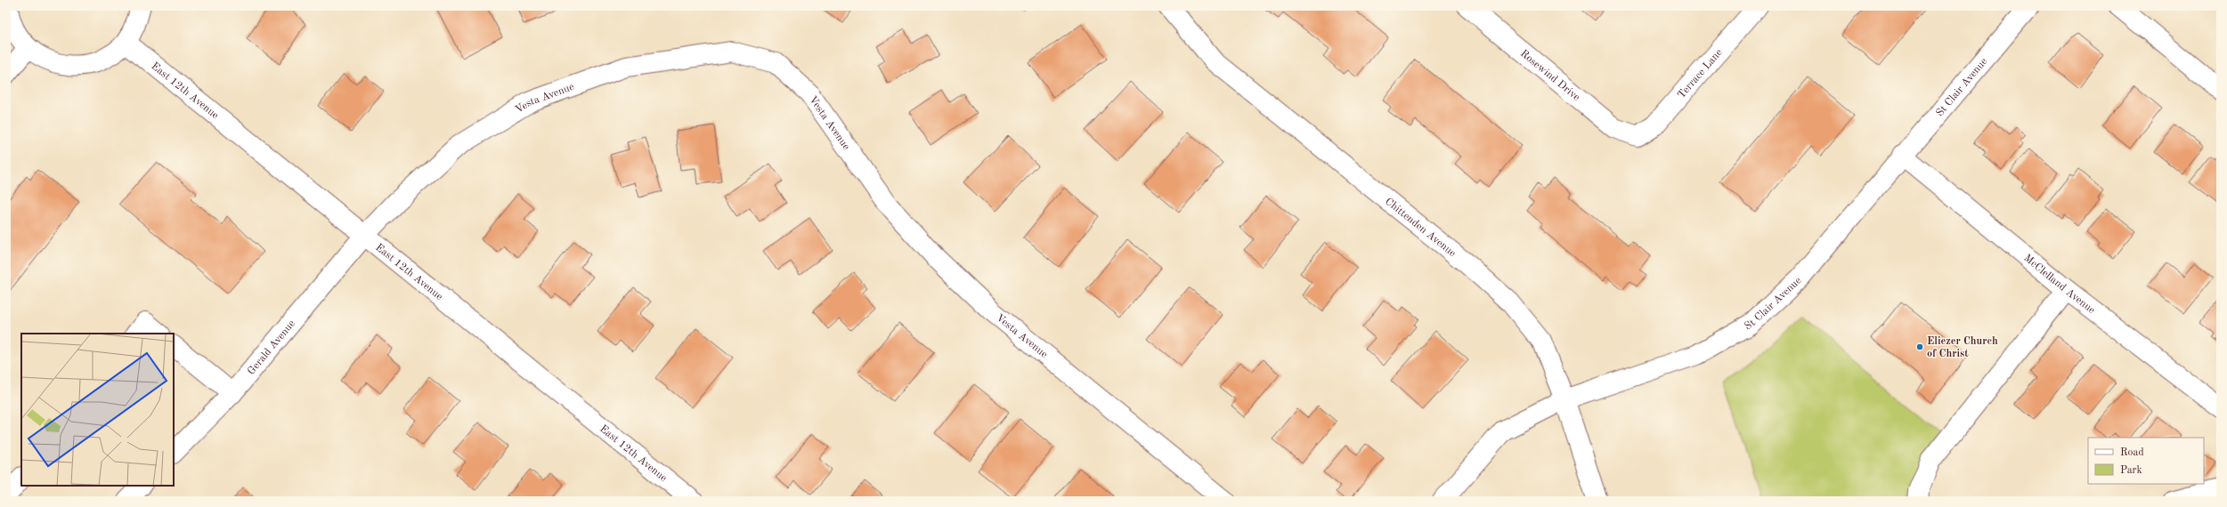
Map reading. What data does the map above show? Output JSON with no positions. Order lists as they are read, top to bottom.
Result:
{
  "streets": {
    "street": [
      "Terrace Lane",
      "Rosewind Drive",
      "St Clair Avenue",
      "East 12th Avenue",
      "Vesta Avenue",
      "Chittenden Avenue",
      "McClelland Avenue",
      "Gerald Avenue"
    ]
  },
  "crossings": [
    ["Terrace Lane", "Rosewind Drive"],
    ["St Clair Avenue", "Chittenden Avenue"],
    ["St Clair Avenue", "McClelland Avenue"],
    ["East 12th Avenue", "Vesta Avenue"],
    ["East 12th Avenue", "Gerald Avenue"],
    ["Vesta Avenue", "Gerald Avenue"]
  ],
  "places": ["Eliezer Church of Christ"],
  "legend": ["Road", "Park"]
}
